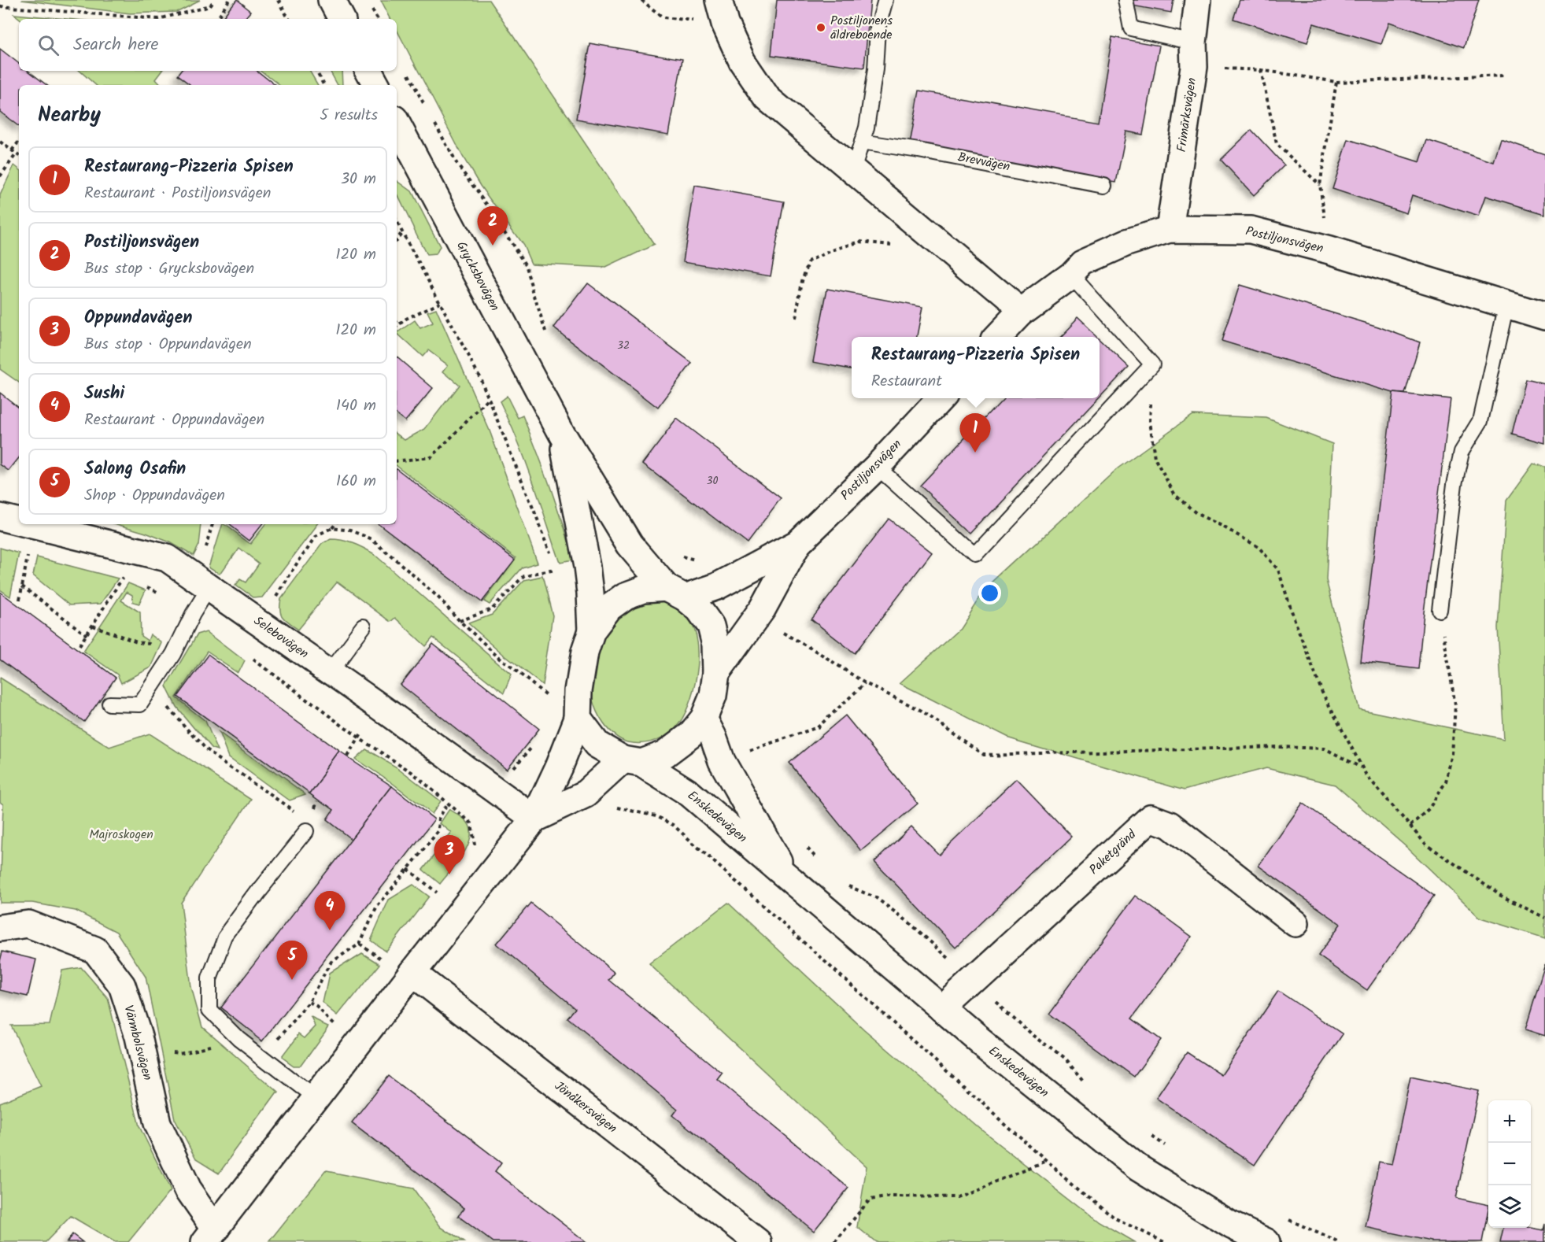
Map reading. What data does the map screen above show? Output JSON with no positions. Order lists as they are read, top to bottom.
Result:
{
  "streets": {
    "street": [
      "Frimärksvägen",
      "Postiljonsvägen",
      "Grycksbovägen",
      "Selebovägen",
      "Enskedevägen",
      "Paketgränd",
      "Värmbolsvägen",
      "Jönåkersvägen"
    ],
    "lane": ["Brevvägen"]
  },
  "crossings": [
    ["Frimärksvägen", "Postiljonsvägen"],
    ["Postiljonsvägen", "Grycksbovägen"],
    ["Postiljonsvägen", "Enskedevägen"],
    ["Grycksbovägen", "Enskedevägen"],
    ["Enskedevägen", "Paketgränd"]
  ],
  "parks": ["Majroskogen"],
  "places": ["Postiljonens äldreboende"],
  "house_numbers": ["32", "30"],
  "page": {
    "search": "Search here",
    "heading": ["Nearby", "5 results"],
    "list": [
      {
        "mark": "1",
        "name": "Restaurang-Pizzeria Spisen",
        "note": "Restaurant · Postiljonsvägen",
        "value": "30 m"
      },
      {
        "mark": "2",
        "name": "Postiljonsvägen",
        "note": "Bus stop · Grycksbovägen",
        "value": "120 m"
      },
      {
        "mark": "3",
        "name": "Oppundavägen",
        "note": "Bus stop · Oppundavägen",
        "value": "120 m"
      },
      {
        "mark": "4",
        "name": "Sushi",
        "note": "Restaurant · Oppundavägen",
        "value": "140 m"
      },
      {
        "mark": "5",
        "name": "Salong Osafin",
        "note": "Shop · Oppundavägen",
        "value": "160 m"
      }
    ],
    "pins": [
      "2",
      "1",
      "3",
      "4",
      "5"
    ],
    "popup": ["Restaurang-Pizzeria Spisen", "Restaurant"],
    "map_buttons": ["+", "−"]
  }
}
